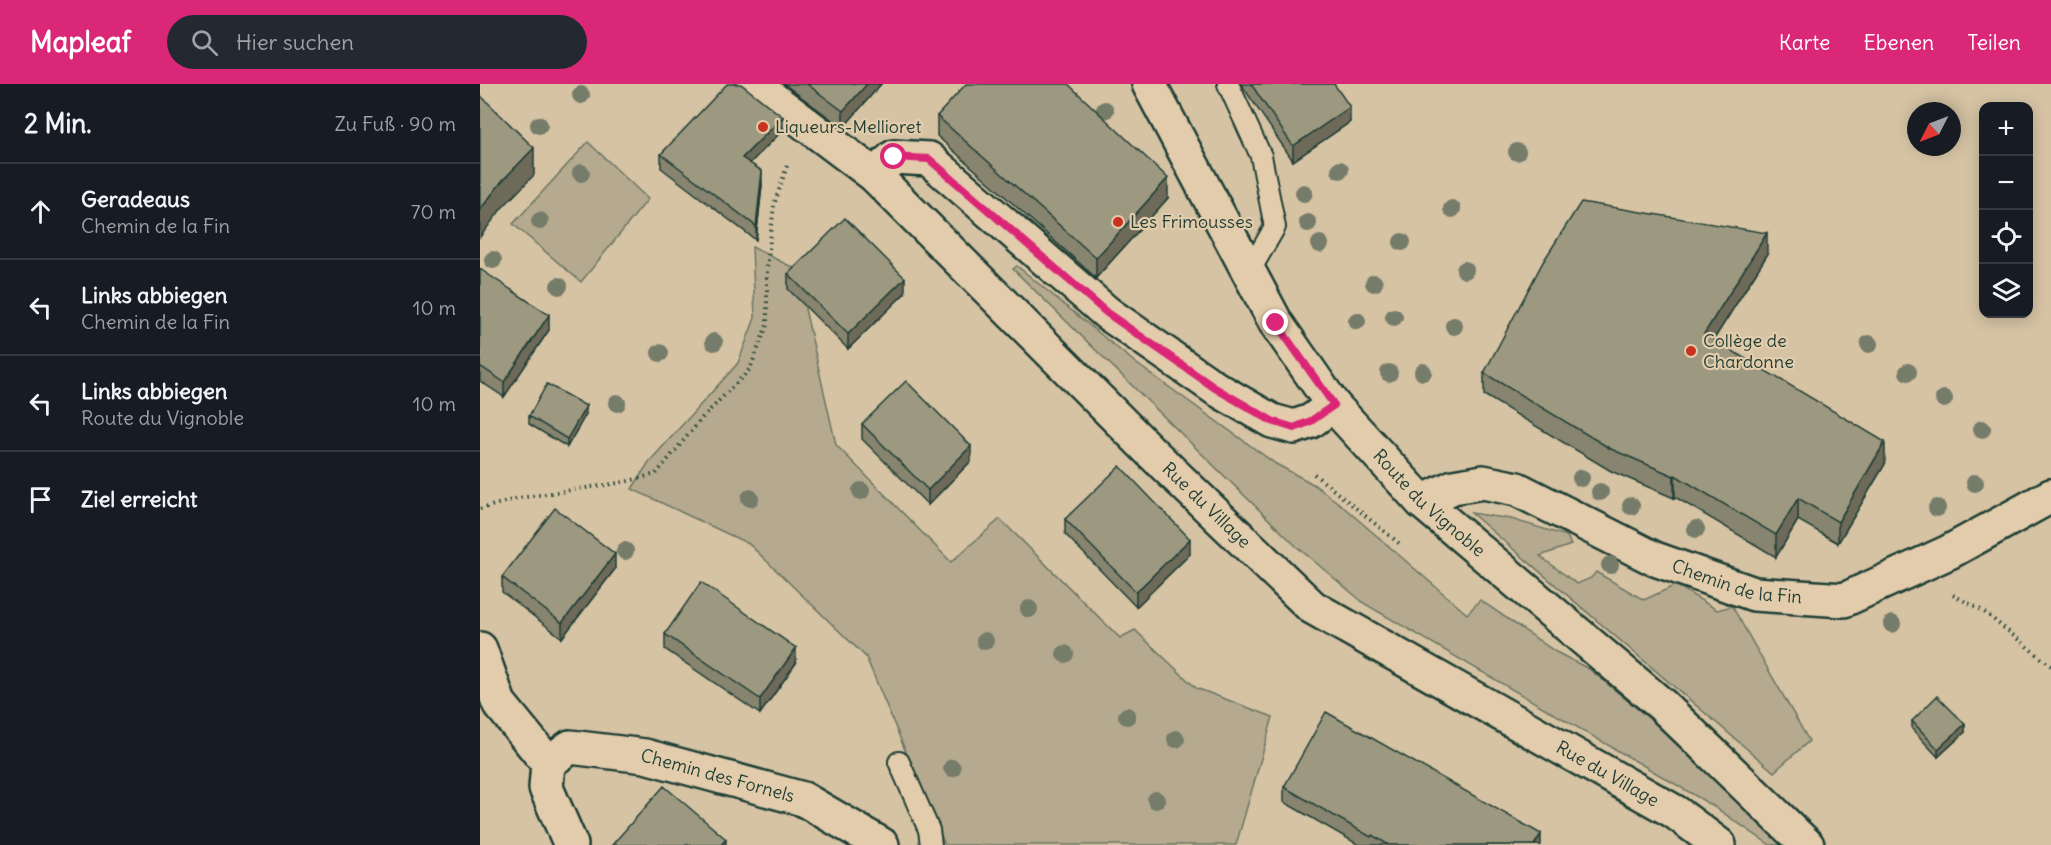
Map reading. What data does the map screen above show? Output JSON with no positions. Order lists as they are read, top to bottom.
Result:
{
  "streets": {
    "street": [
      "Route du Vignoble",
      "Rue du Village",
      "Chemin de la Fin",
      "Chemin des Fornels"
    ]
  },
  "crossings": [
    ["Route du Vignoble", "Chemin de la Fin"]
  ],
  "places": ["Liqueurs-Mellioret", "Les Frimousses", "Collège de Chardonne"],
  "north": "bottom left",
  "page": {
    "header": "Mapleaf",
    "search": "Hier suchen",
    "nav": ["Karte", "Ebenen", "Teilen"],
    "heading": ["2 Min.", "Zu Fuß · 90 m"],
    "map_buttons": ["+", "−"],
    "list": [
      ["Geradeaus", "Chemin de la Fin", "70 m"],
      ["Links abbiegen", "Chemin de la Fin", "10 m"],
      ["Links abbiegen", "Route du Vignoble", "10 m"],
      "Ziel erreicht"
    ]
  }
}
